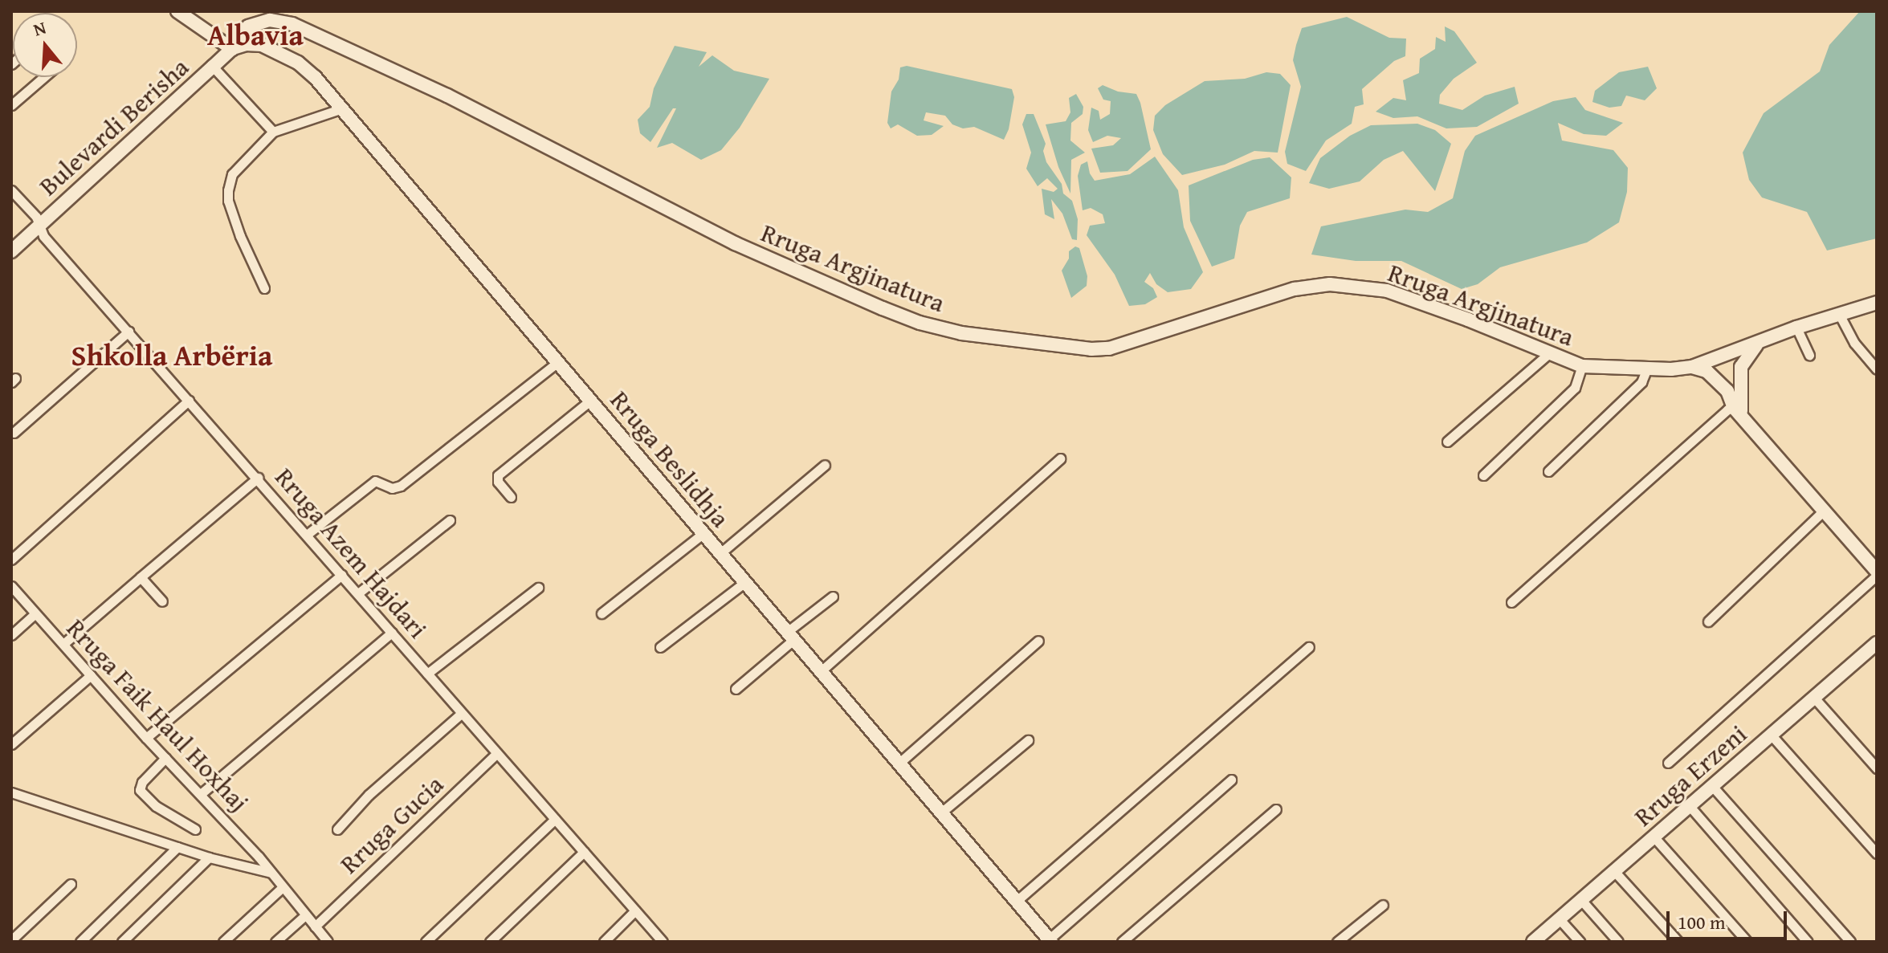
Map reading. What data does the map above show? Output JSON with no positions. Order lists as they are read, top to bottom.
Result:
{
  "streets": {
    "street": [
      "Bulevardi Berisha",
      "Rruga Argjinatura",
      "Rruga Beslidhja",
      "Rruga Azem Hajdari",
      "Rruga Faik Haul Hoxhaj",
      "Rruga Erzeni",
      "Rruga Gucia"
    ]
  },
  "crossings": [
    ["Bulevardi Berisha", "Rruga Argjinatura"],
    ["Bulevardi Berisha", "Rruga Beslidhja"],
    ["Bulevardi Berisha", "Rruga Azem Hajdari"],
    ["Rruga Argjinatura", "Rruga Beslidhja"],
    ["Rruga Azem Hajdari", "Rruga Gucia"],
    ["Rruga Faik Haul Hoxhaj", "Rruga Gucia"]
  ],
  "districts": ["Albavia", "Shkolla Arbëria"],
  "scale_bar": "100 m",
  "north": "top"
}
